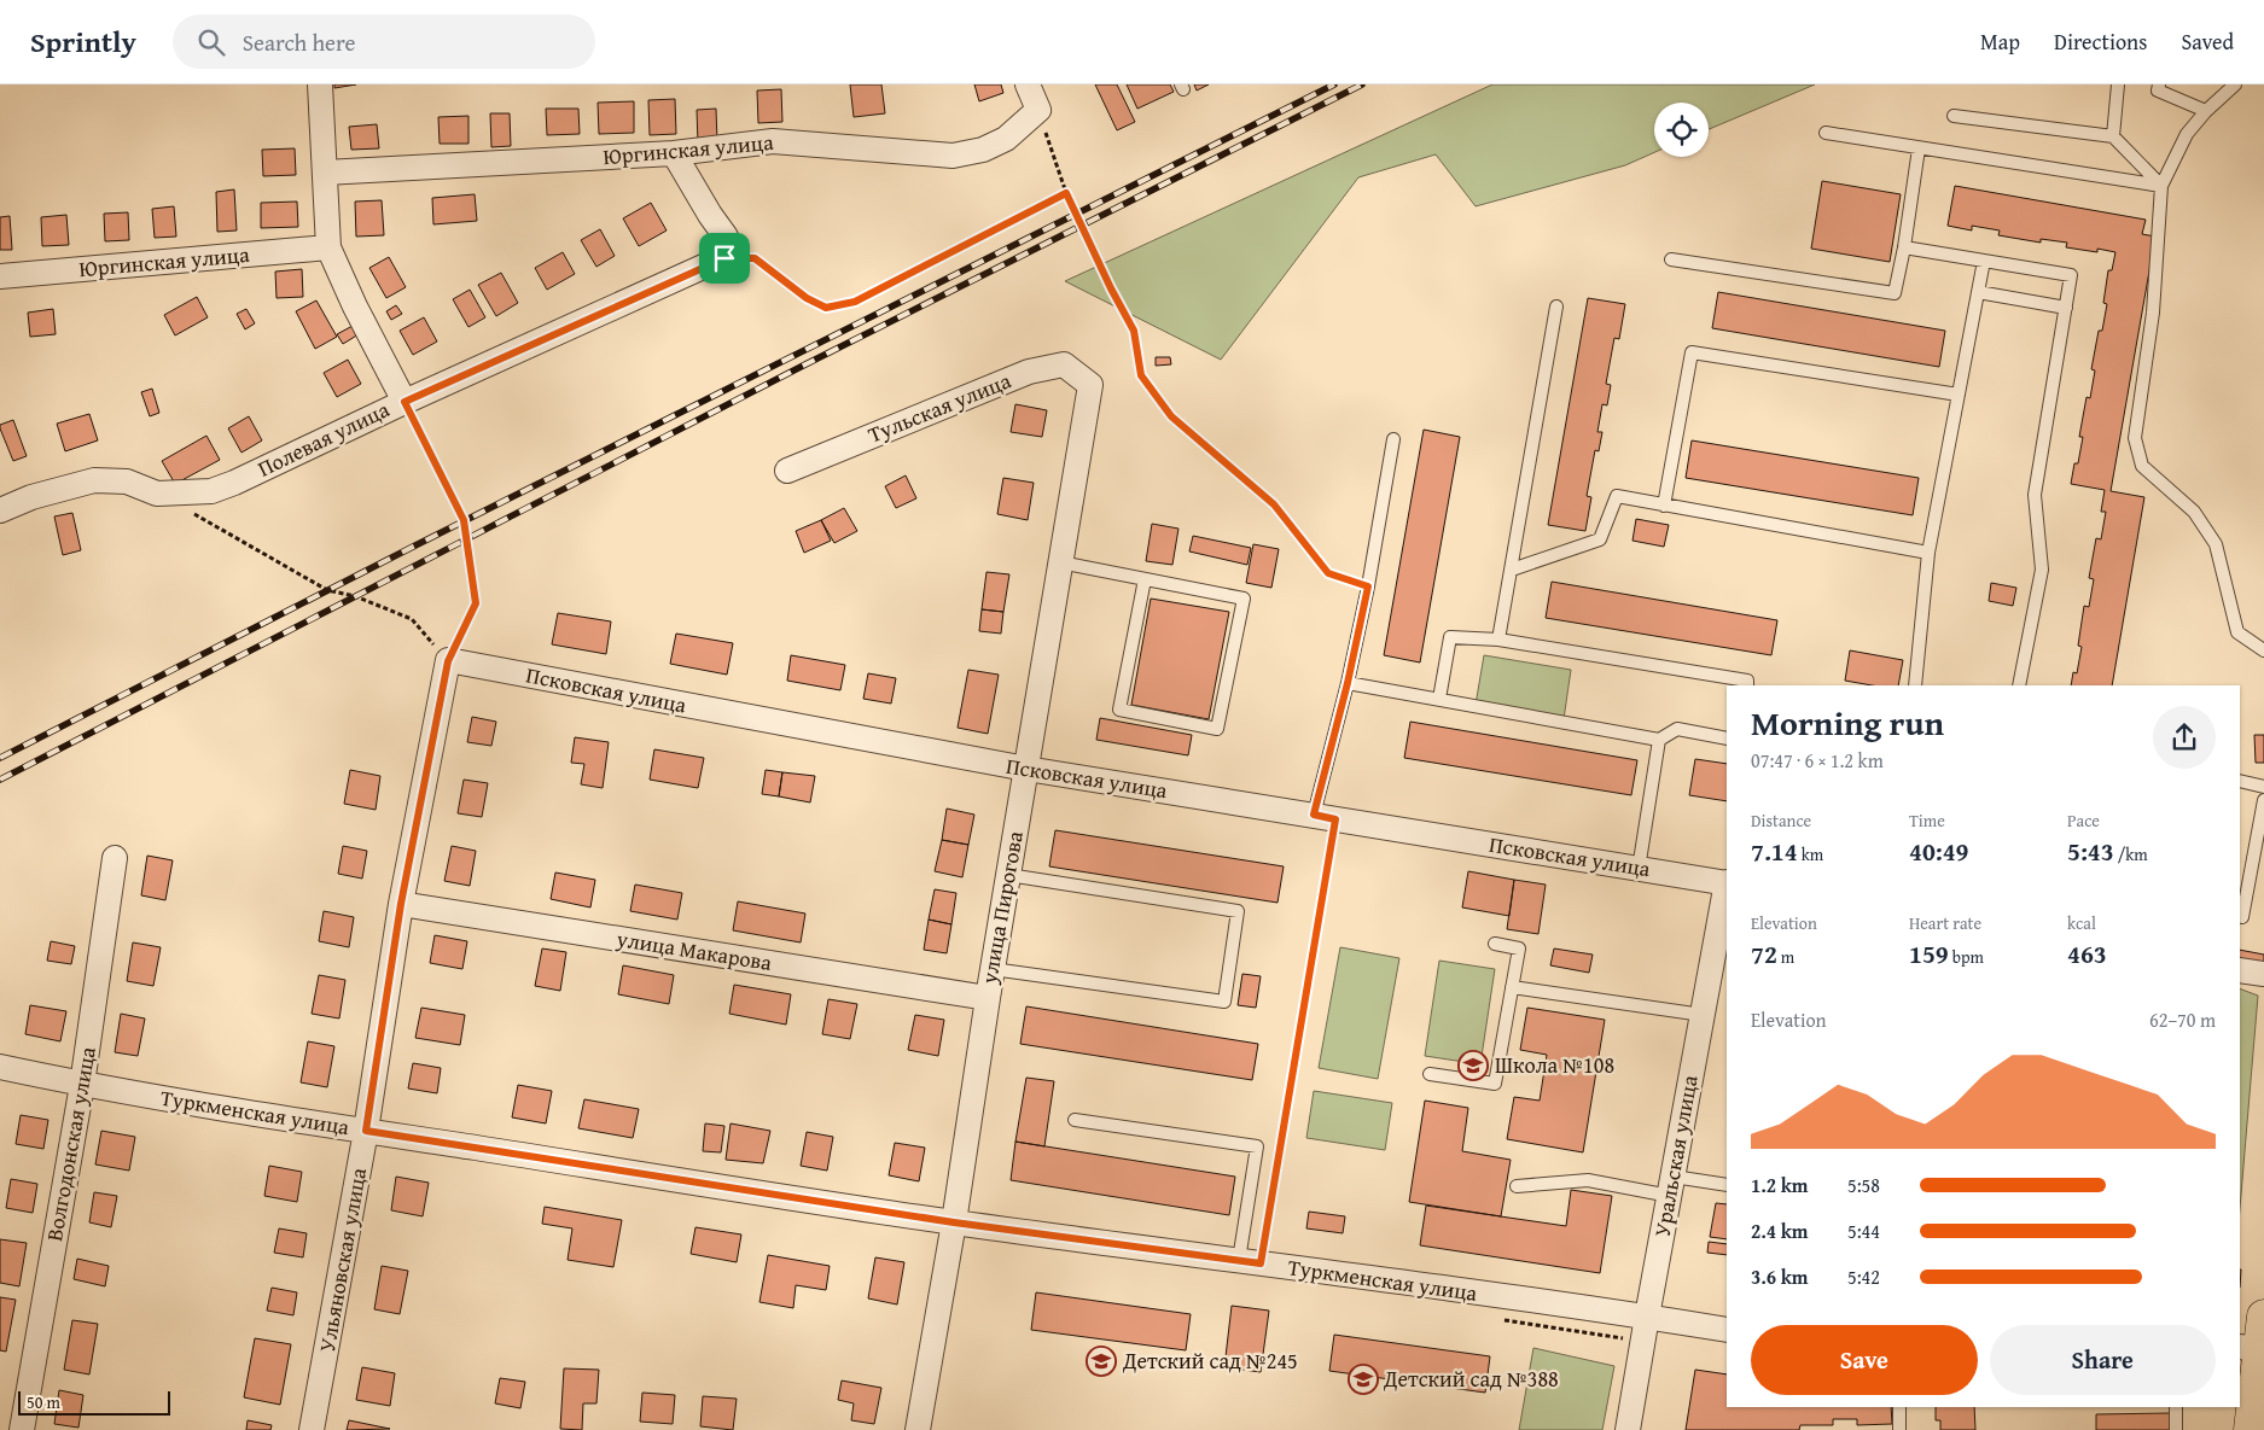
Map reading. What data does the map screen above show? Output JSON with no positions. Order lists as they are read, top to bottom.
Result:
{
  "streets": {
    "street": [
      "Юргинская улица",
      "Тульская улица",
      "Полевая улица",
      "Псковская улица",
      "улица Пирогова",
      "улица Макарова",
      "Туркменская улица",
      "Волгодонская улица",
      "Уральская улица",
      "Ульяновская улица"
    ]
  },
  "crossings": [
    ["Тульская улица", "улица Пирогова"],
    ["Псковская улица", "улица Пирогова"],
    ["Псковская улица", "Уральская улица"],
    ["Псковская улица", "Ульяновская улица"],
    ["улица Пирогова", "улица Макарова"],
    ["улица Пирогова", "Туркменская улица"],
    ["улица Макарова", "Ульяновская улица"],
    ["Туркменская улица", "Волгодонская улица"],
    ["Туркменская улица", "Уральская улица"],
    ["Туркменская улица", "Ульяновская улица"]
  ],
  "places": {
    "school or university": ["Школа №108", "Детский сад №245", "Детский сад №388"]
  },
  "scale_bar": "50 m",
  "page": {
    "header": "Sprintly",
    "search": "Search here",
    "nav": ["Map", "Directions", "Saved"],
    "heading": ["Morning run", "07:47 · 6 × 1.2 km"],
    "stats": [
      ["Distance", "7.14 km"],
      ["Time", "40:49"],
      ["Pace", "5:43 /km"],
      ["Elevation", "72 m"],
      ["Heart rate", "159 bpm"],
      ["kcal", "463"]
    ],
    "chart": ["Elevation", "62–70 m"],
    "list": [
      {
        "name": "1.2 km",
        "note": "5:58"
      },
      {
        "name": "2.4 km",
        "note": "5:44"
      },
      {
        "name": "3.6 km",
        "note": "5:42"
      }
    ],
    "buttons": ["Save", "Share"],
    "scale": "50 m"
  }
}
